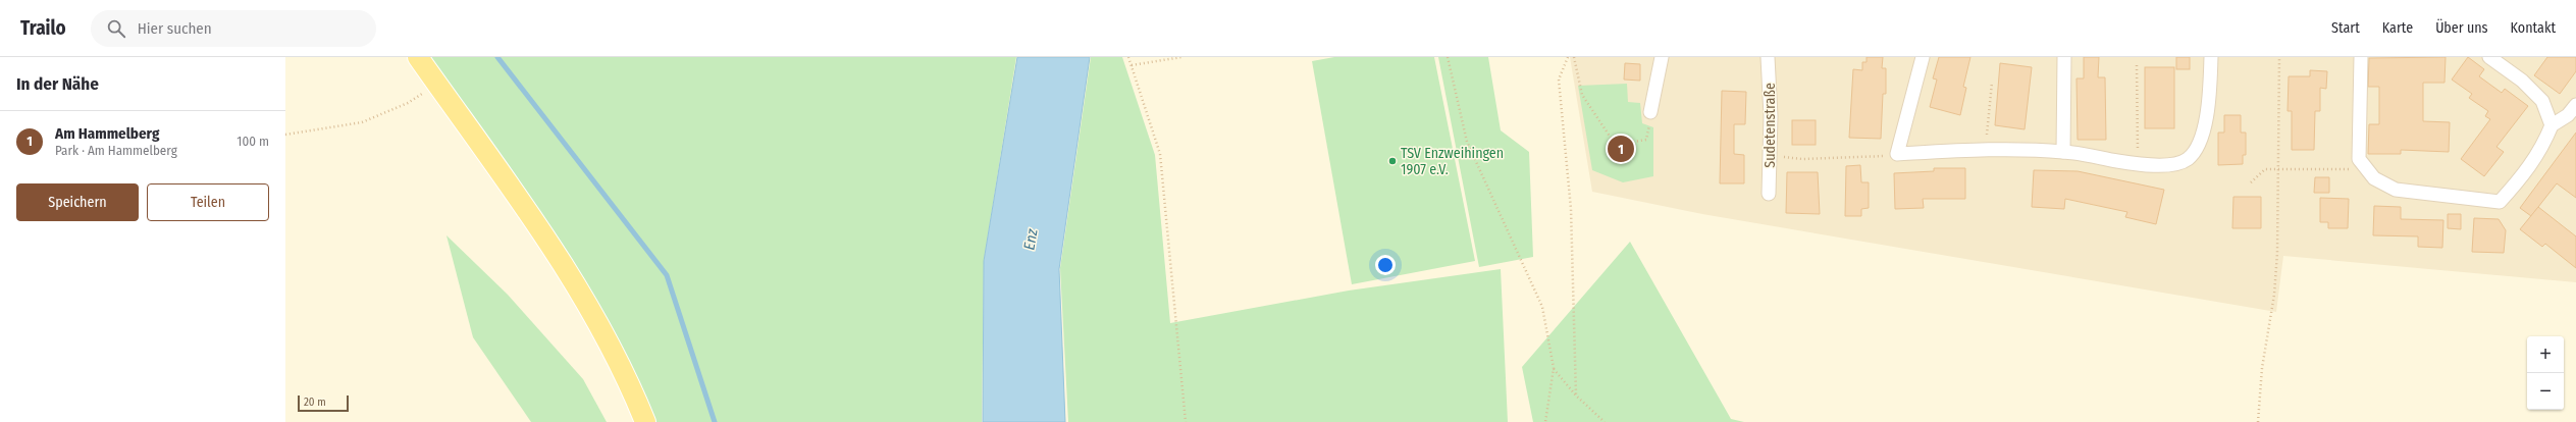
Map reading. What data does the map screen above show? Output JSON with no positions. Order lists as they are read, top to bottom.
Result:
{
  "streets": {
    "street": ["Sudetenstraße"]
  },
  "water": ["Enz"],
  "places": ["TSV Enzweihingen 1907 e.V."],
  "scale_bar": "20 m",
  "page": {
    "header": "Trailo",
    "search": "Hier suchen",
    "nav": [
      "Start",
      "Karte",
      "Über uns",
      "Kontakt"
    ],
    "heading": "In der Nähe",
    "list": [
      {
        "mark": "1",
        "name": "Am Hammelberg",
        "note": "Park · Am Hammelberg",
        "value": "100 m"
      }
    ],
    "pins": "1",
    "buttons": ["Speichern", "Teilen"],
    "map_buttons": ["+", "−"],
    "scale": "20 m"
  }
}
